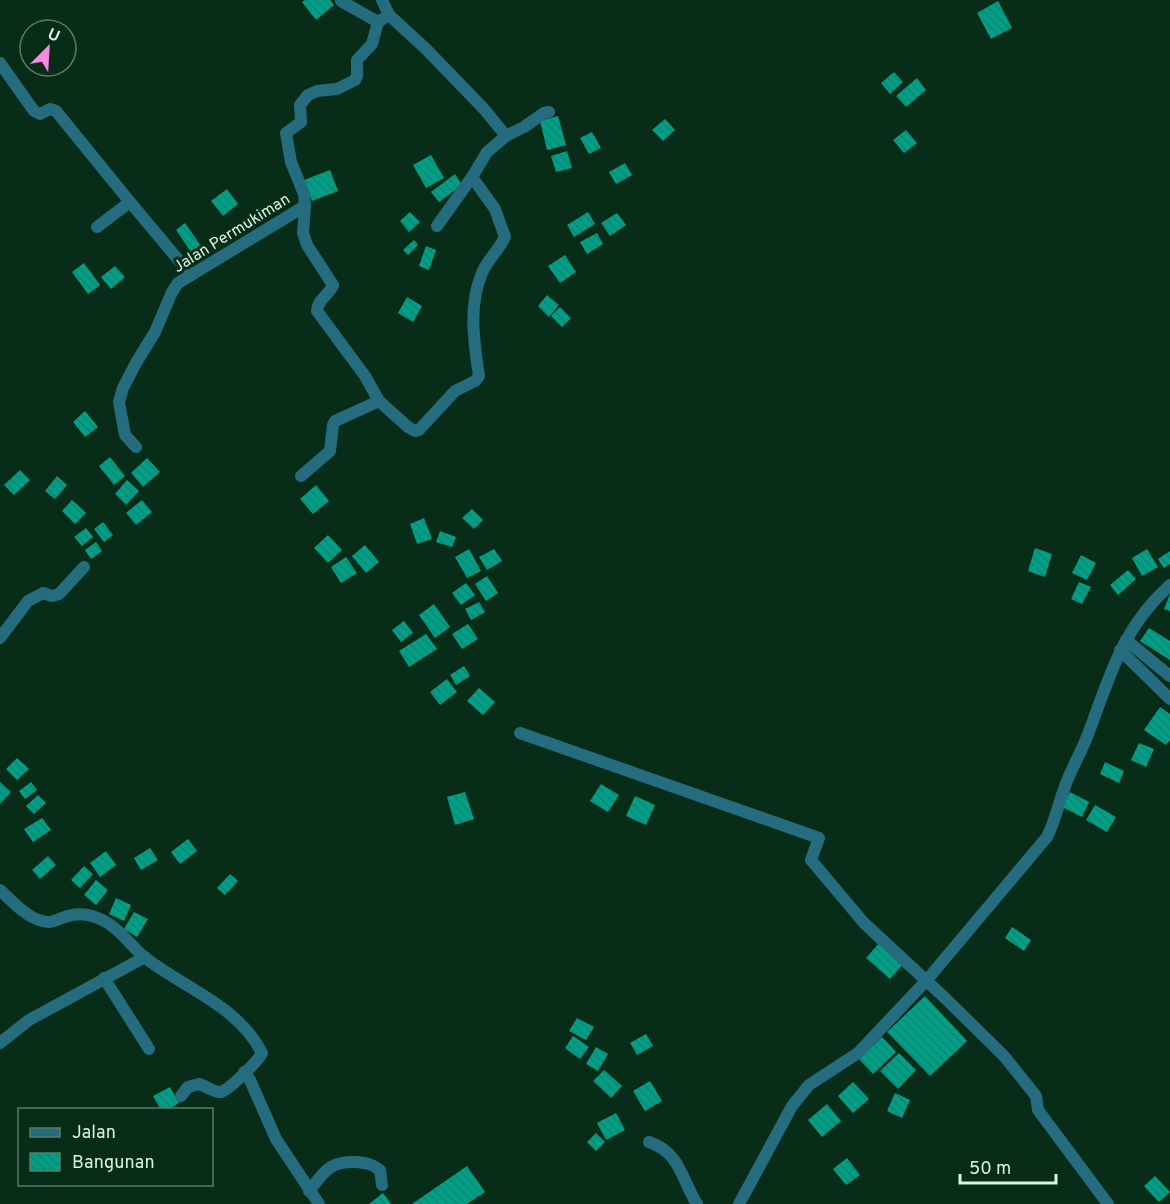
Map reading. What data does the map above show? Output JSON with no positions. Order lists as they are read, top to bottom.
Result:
{
  "streets": {
    "street": ["Jalan Permukiman"]
  },
  "legend": ["Jalan", "Bangunan"],
  "scale_bar": "50 m",
  "north": "top right"
}
